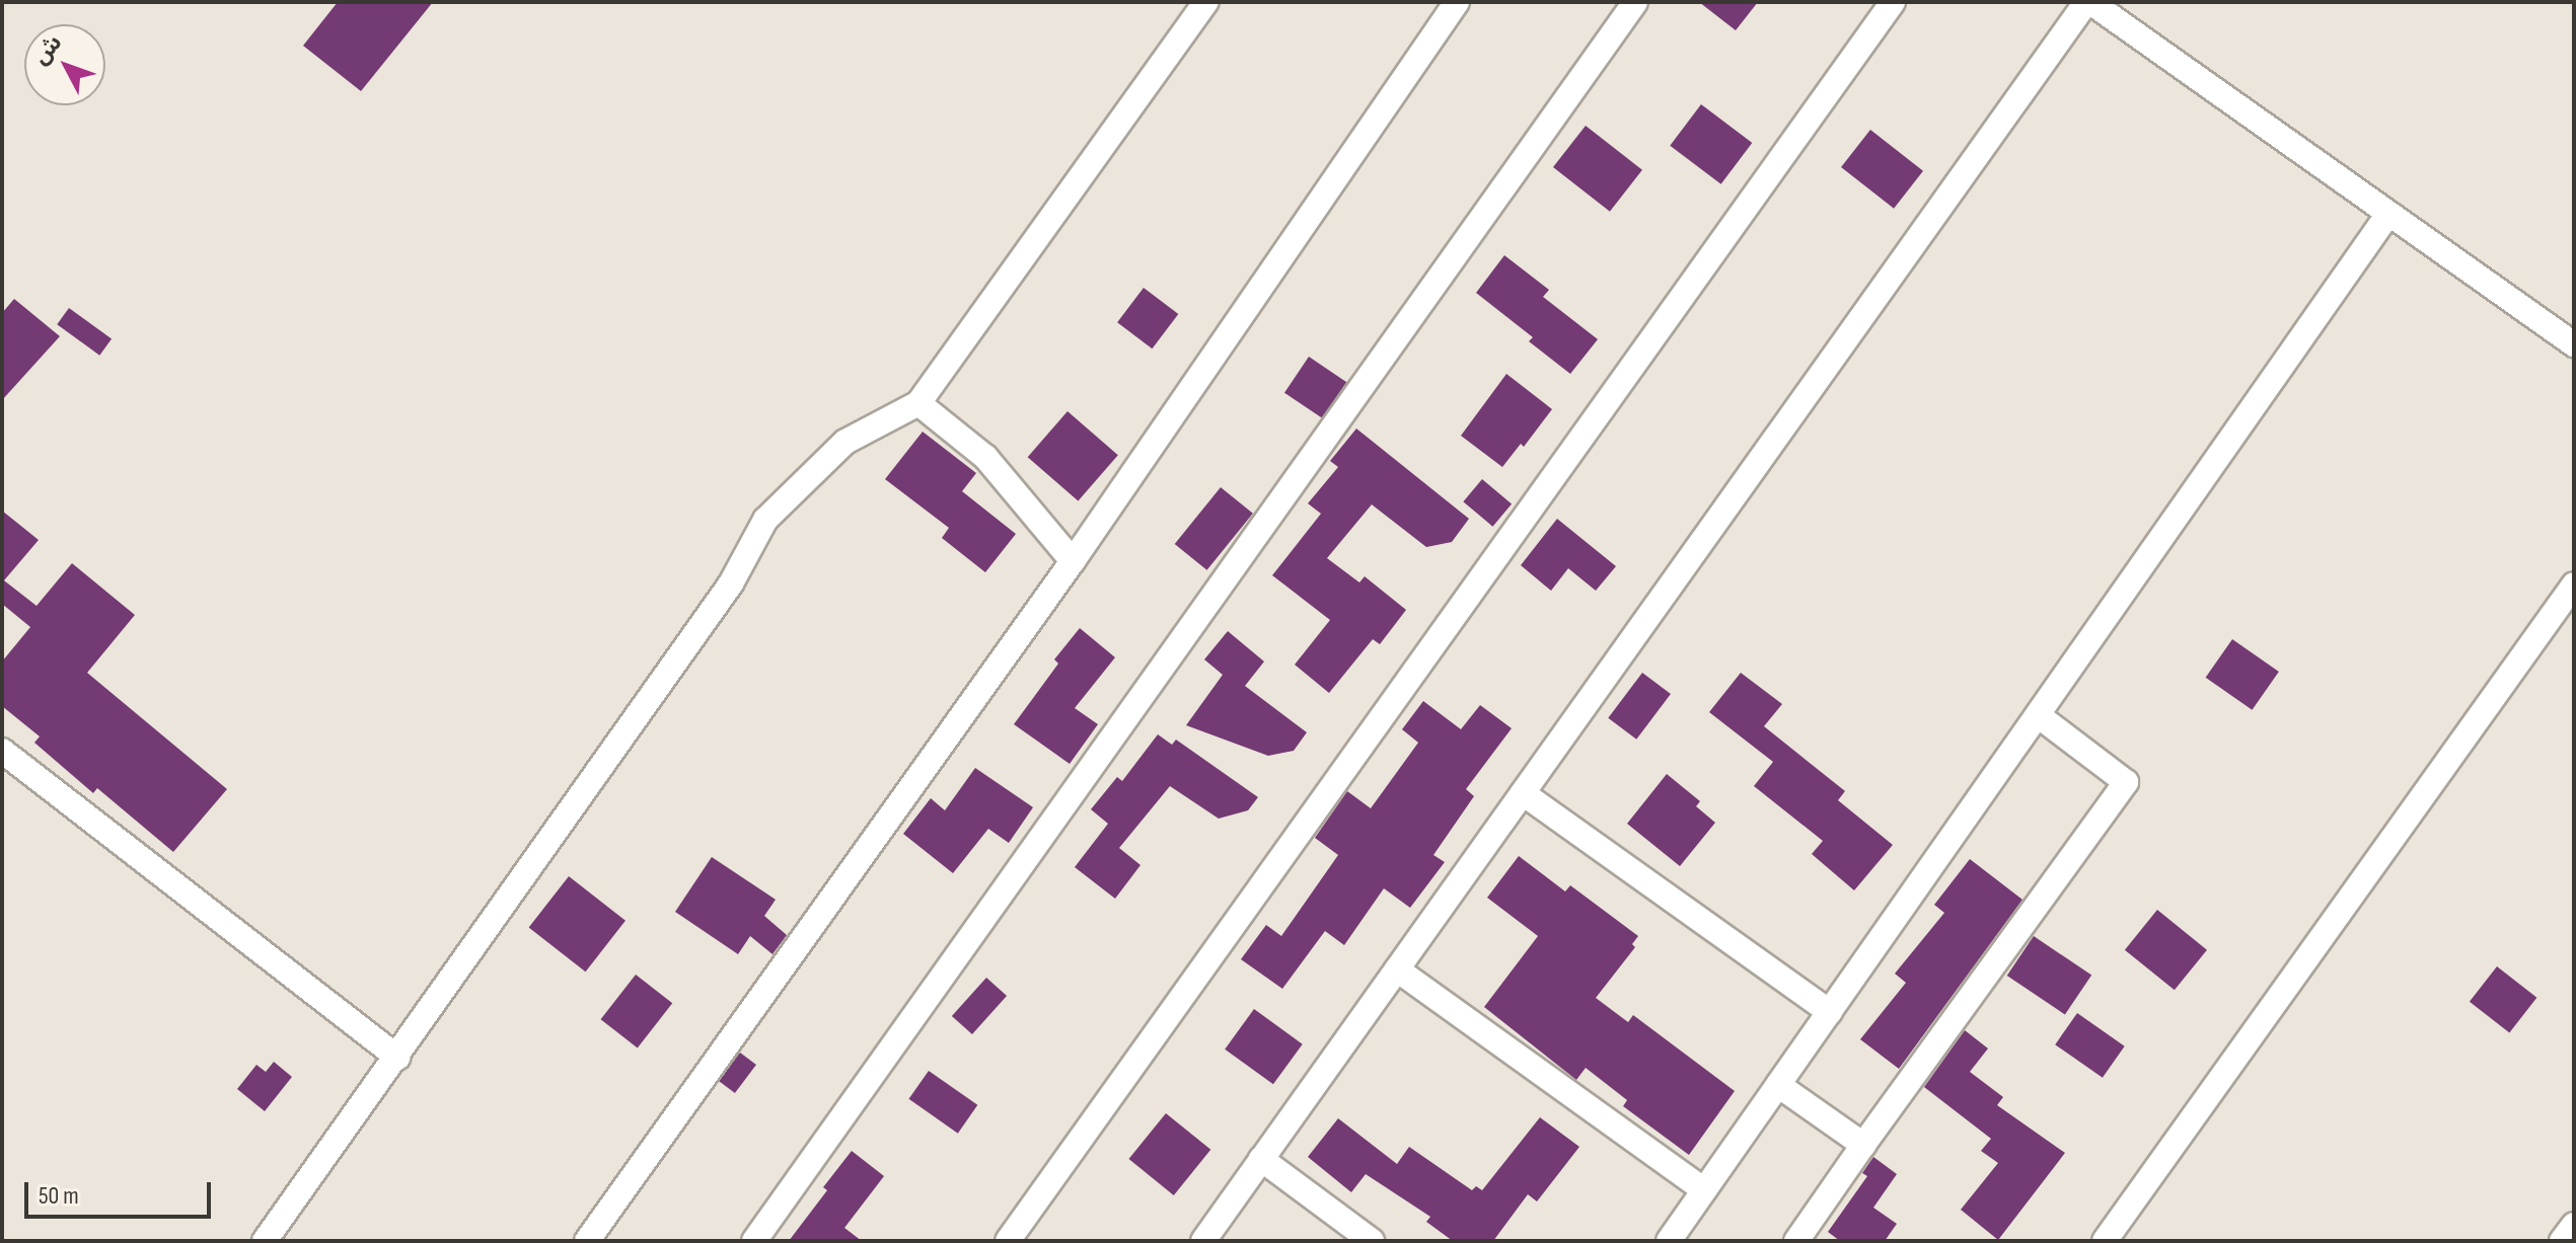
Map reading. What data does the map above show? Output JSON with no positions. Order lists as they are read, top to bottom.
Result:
{
  "scale_bar": "50 m",
  "north": "top left"
}
